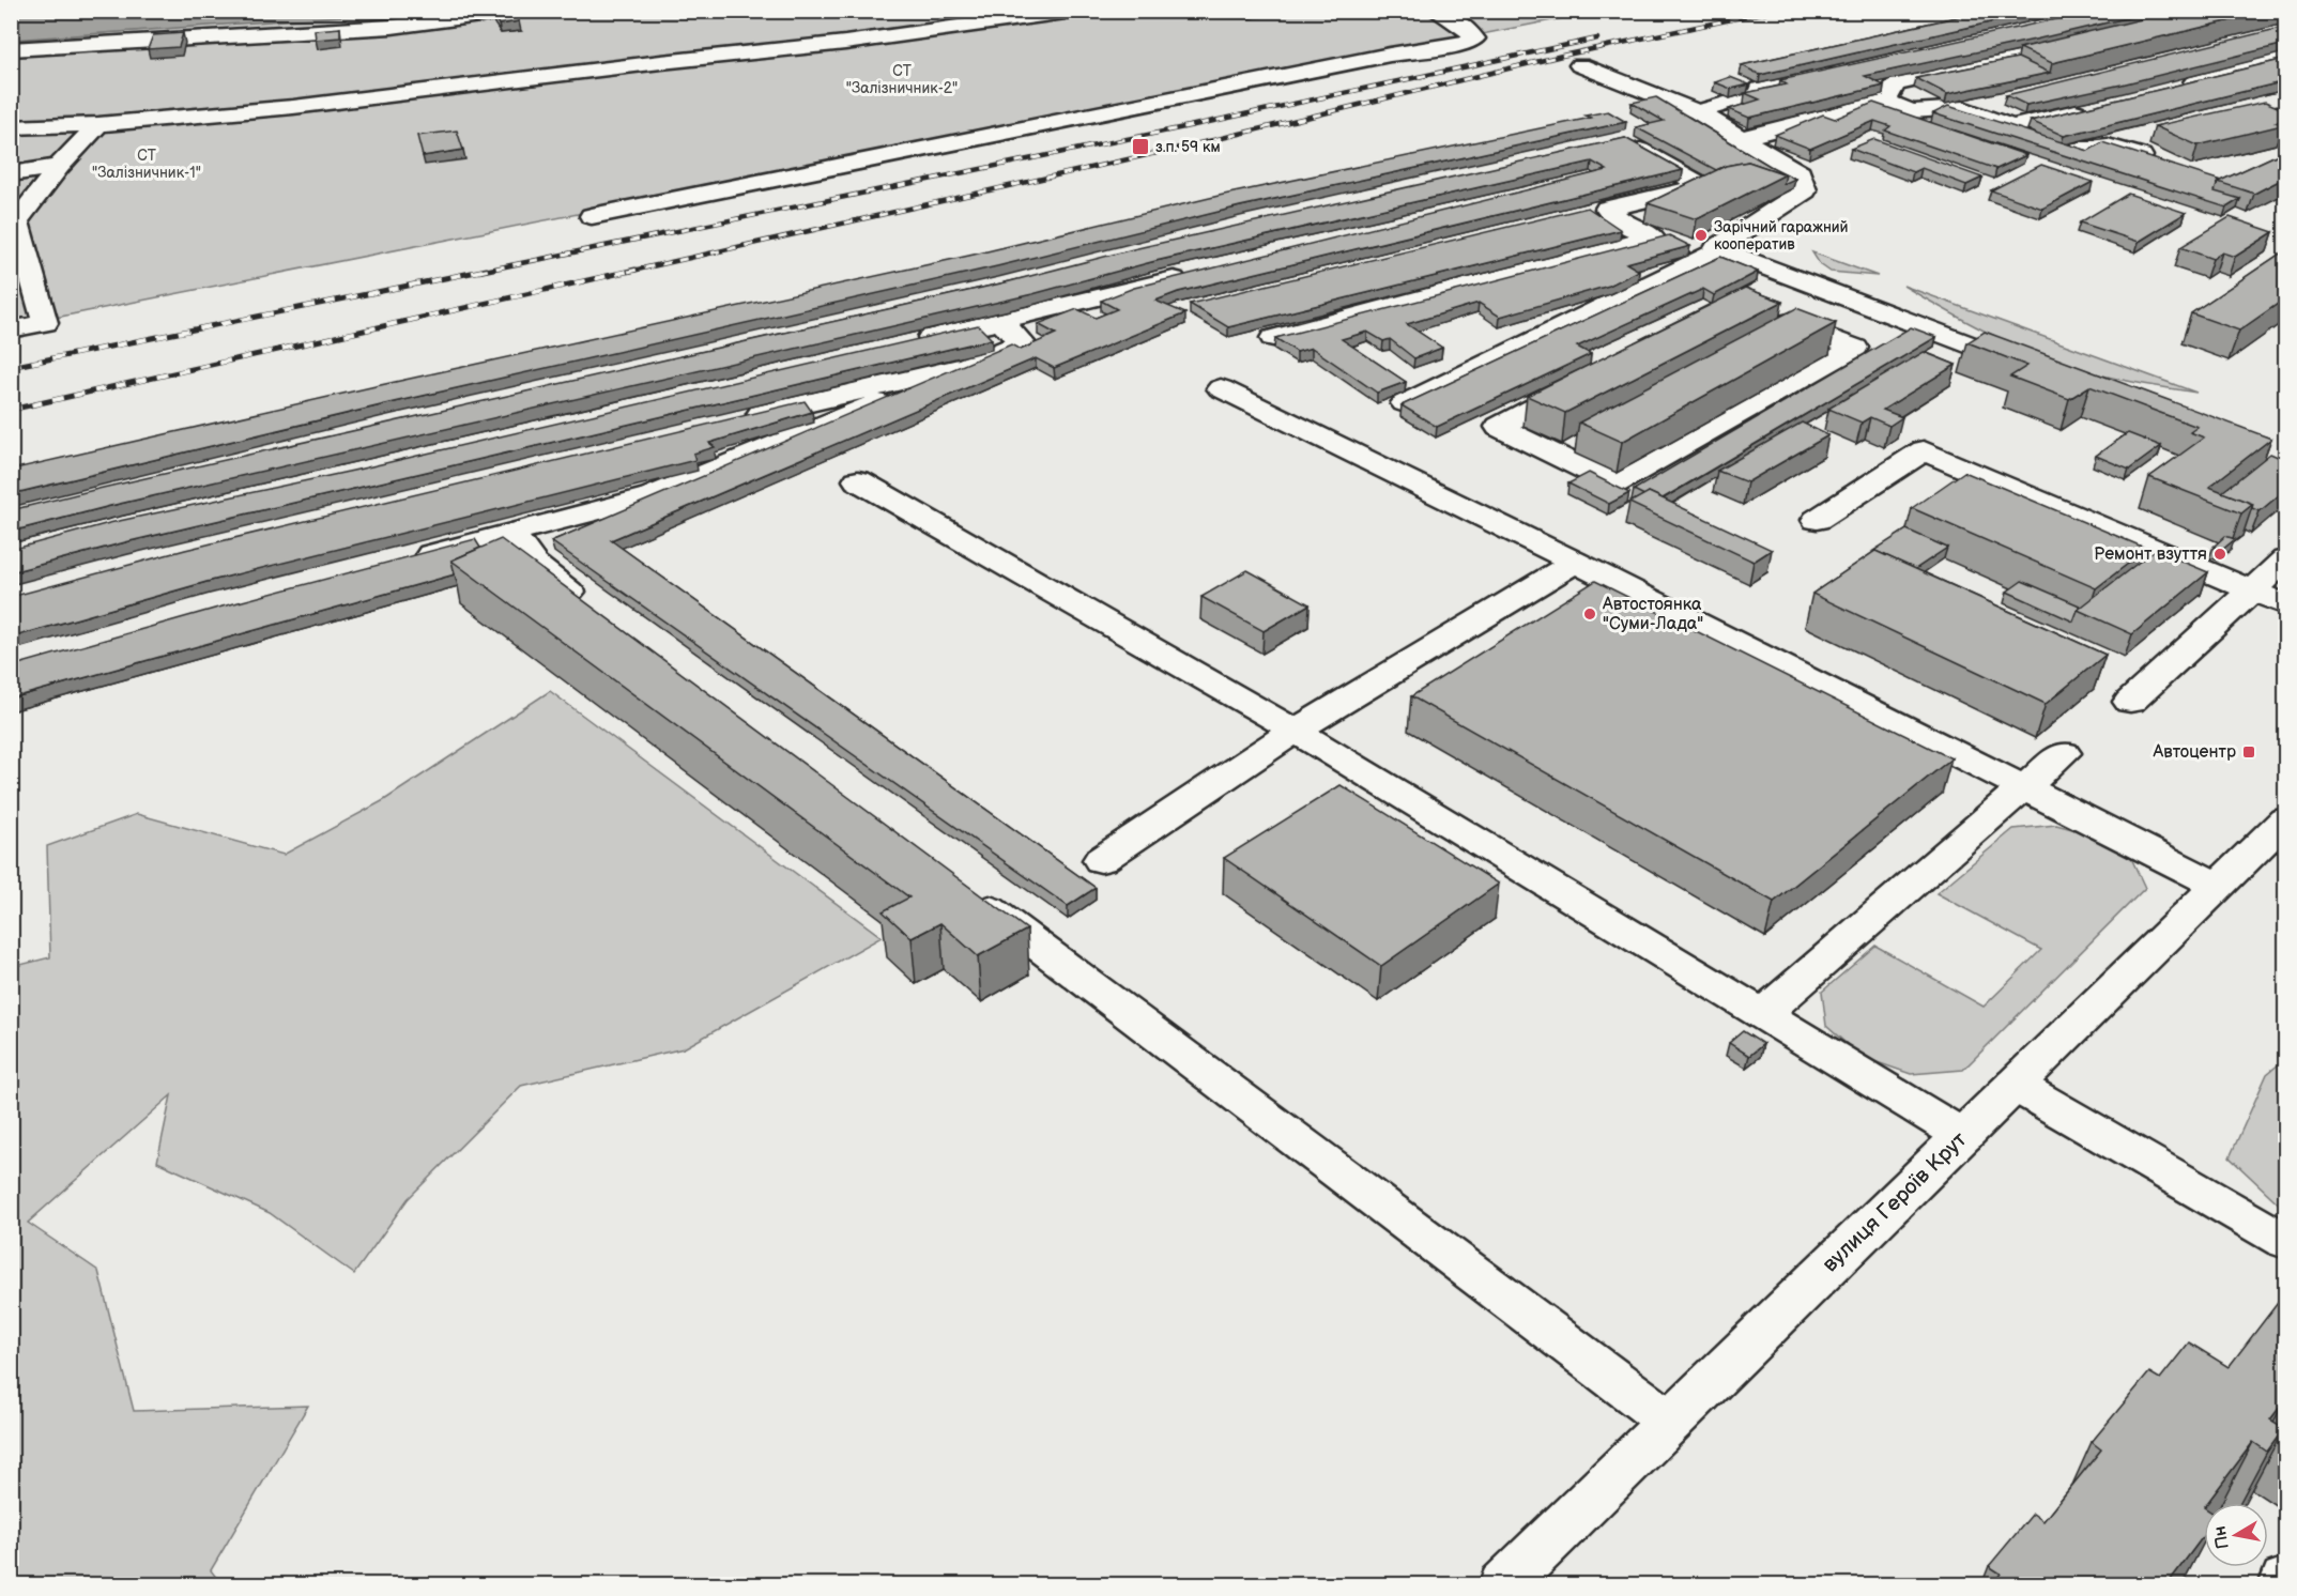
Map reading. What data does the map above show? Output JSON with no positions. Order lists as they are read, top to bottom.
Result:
{
  "streets": {
    "main road": ["вулиця Героїв Крут"]
  },
  "parks": ["СТ \"Залізничник-2\"", "СТ \"Залізничник-1\""],
  "places": {
    "transit": ["з.п. 59 км", "Автоцентр"],
    "other": ["Зарічний гаражний кооператив", "Ремонт взуття", "Автостоянка \"Суми-Лада\""]
  },
  "north": "left"
}
